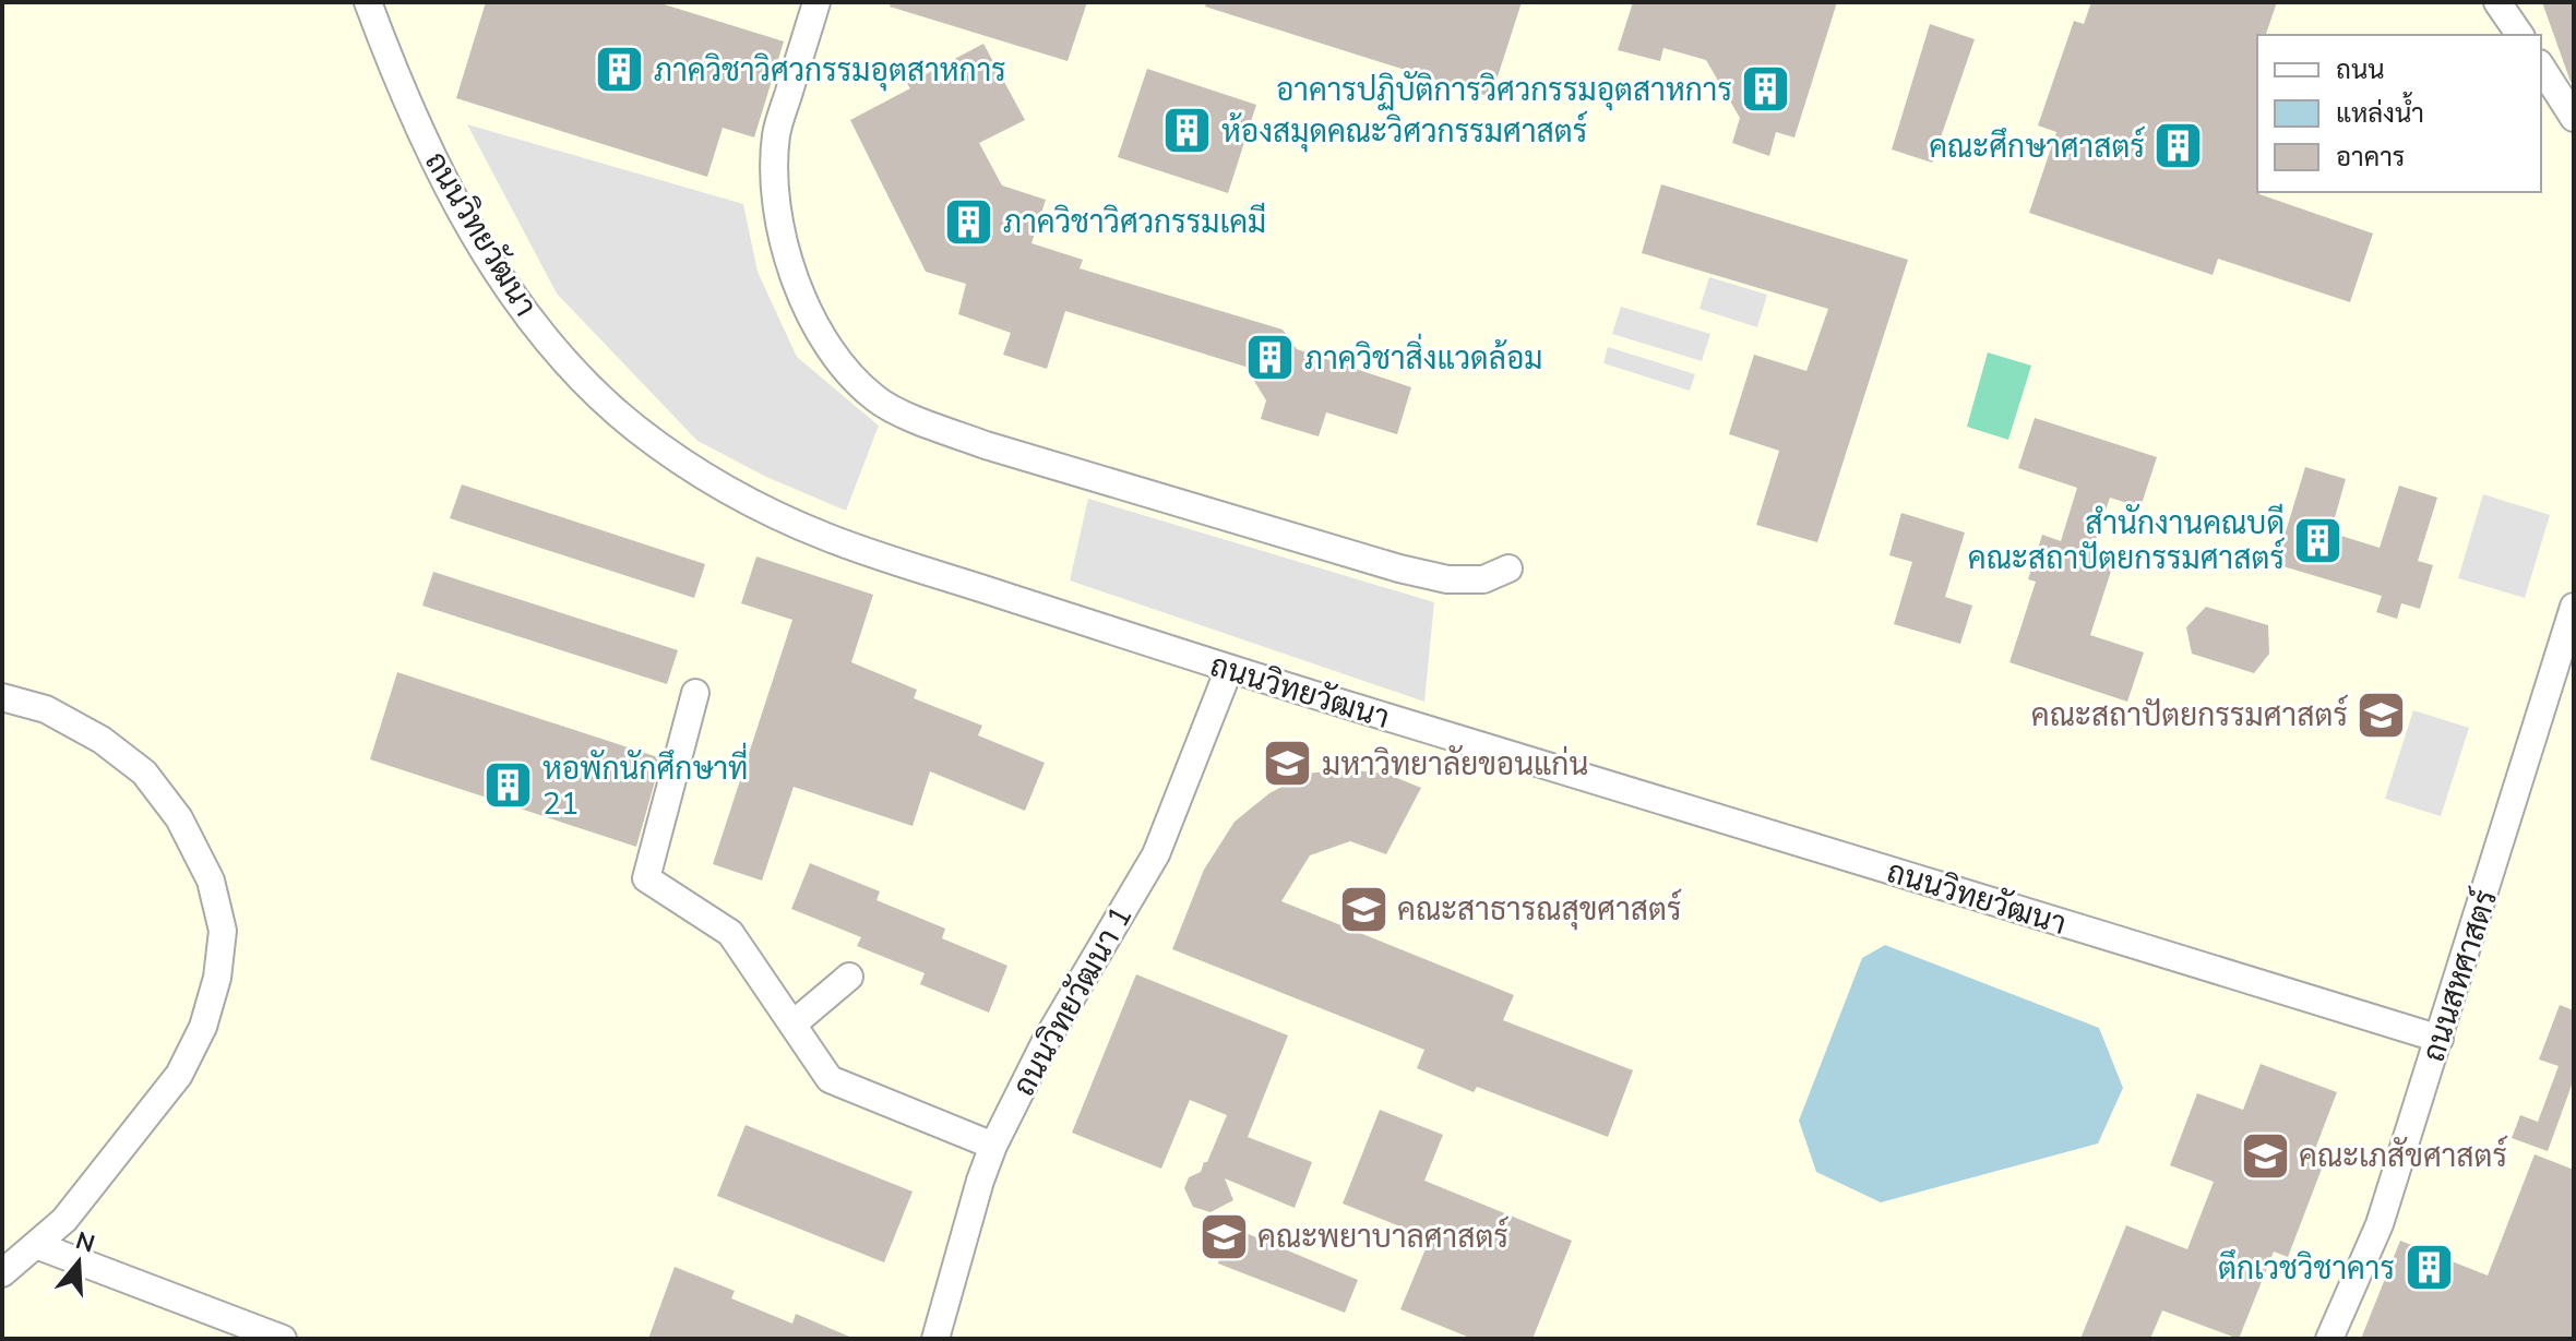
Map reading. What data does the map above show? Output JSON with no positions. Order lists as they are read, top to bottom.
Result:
{
  "streets": {
    "street": ["ถนนวิทยวัฒนา", "ถนนสหศาสตร์", "ถนนวิทยวัฒนา 1"]
  },
  "crossings": [
    ["ถนนวิทยวัฒนา", "ถนนสหศาสตร์"],
    ["ถนนวิทยวัฒนา", "ถนนวิทยวัฒนา 1"]
  ],
  "places": {
    "building": [
      "ภาควิชาวิศวกรรมอุตสาหการ",
      "อาคารปฏิบัติการวิศวกรรมอุตสาหการ",
      "ห้องสมุดคณะวิศวกรรมศาสตร์",
      "คณะศึกษาศาสตร์",
      "ภาควิชาวิศวกรรมเคมี",
      "ภาควิชาสิ่งแวดล้อม",
      "สำนักงานคณบดี คณะสถาปัตยกรรมศาสตร์",
      "หอพักนักศึกษาที่ 21",
      "ตึกเวชวิชาคาร"
    ],
    "school or university": [
      "คณะสถาปัตยกรรมศาสตร์",
      "มหาวิทยาลัยขอนแก่น",
      "คณะสาธารณสุขศาสตร์",
      "คณะเภสัขศาสตร์",
      "คณะพยาบาลศาสตร์"
    ]
  },
  "legend": ["ถนน", "แหล่งน้ำ", "อาคาร"],
  "north": "top"
}
